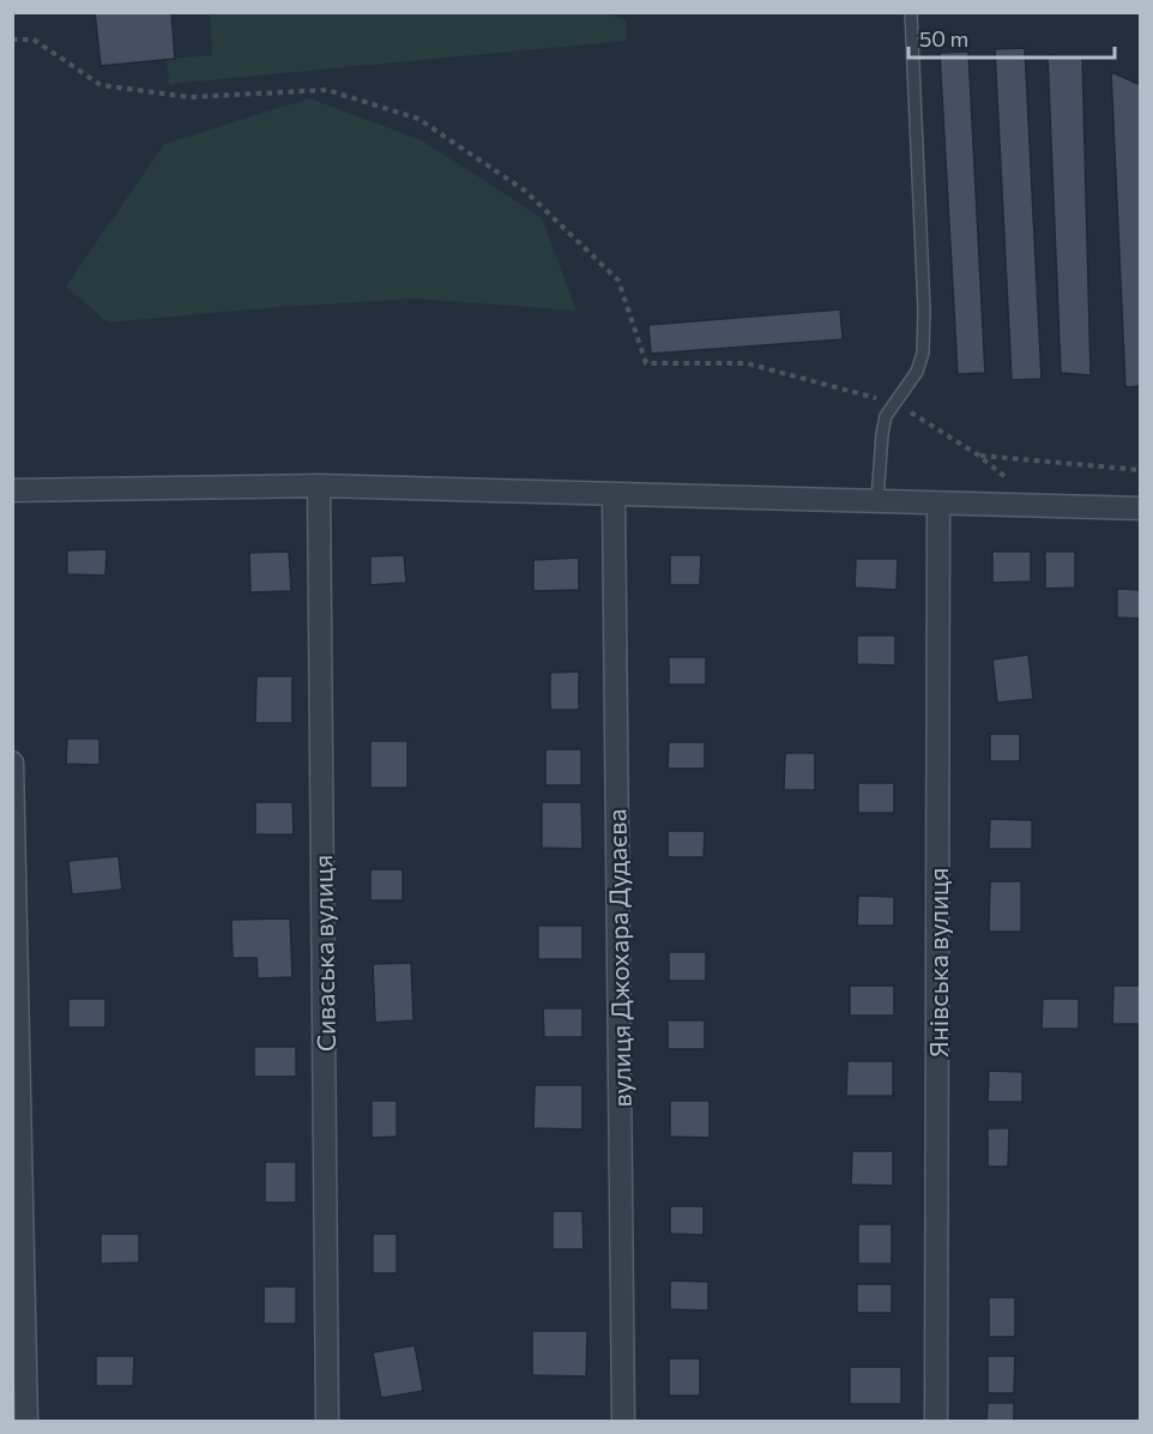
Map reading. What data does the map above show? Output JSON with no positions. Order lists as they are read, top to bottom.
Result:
{
  "streets": {
    "street": ["Сиваська вулиця", "вулиця Джохара Дудаєва", "Янівська вулиця"]
  },
  "scale_bar": "50 m"
}
